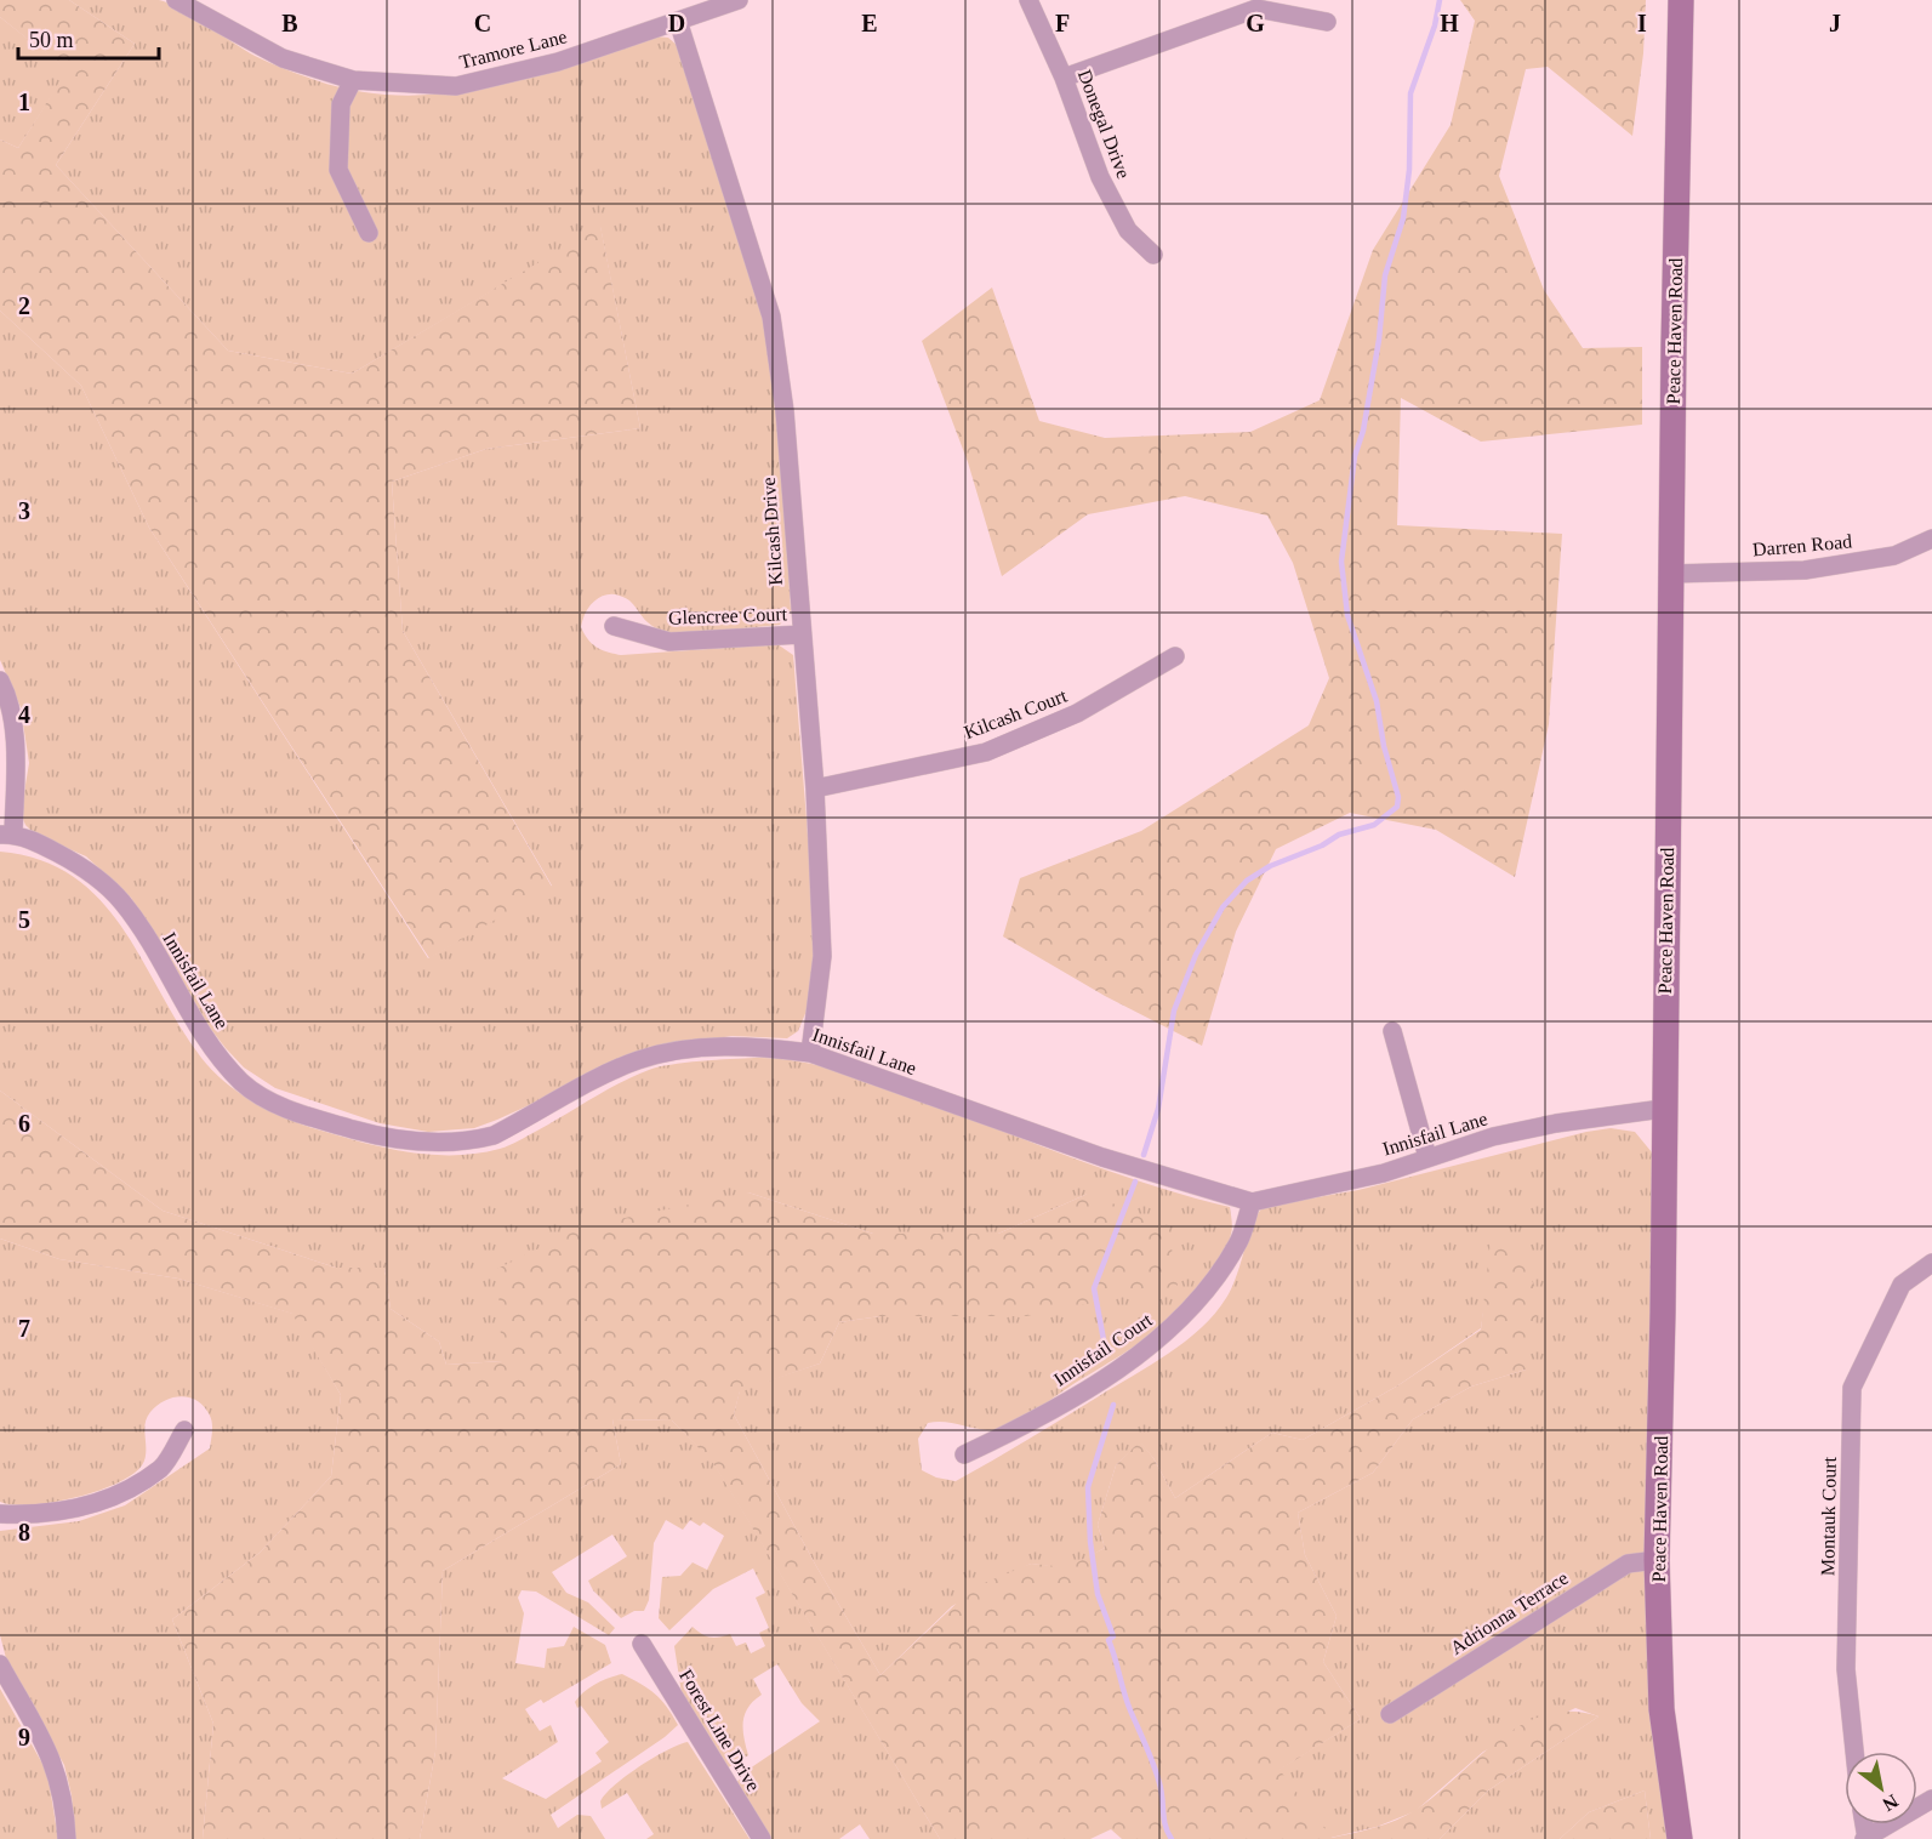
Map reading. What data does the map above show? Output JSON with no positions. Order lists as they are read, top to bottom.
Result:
{
  "streets": {
    "main road": ["Peace Haven Road"],
    "street": [
      "Tramore Lane",
      "Donegal Drive",
      "Kilcash Drive",
      "Darren Road",
      "Glencree Court",
      "Kilcash Court",
      "Innisfail Lane",
      "Innisfail Court",
      "Montauk Court",
      "Adrionna Terrace",
      "Forest Line Drive"
    ]
  },
  "crossings": [
    ["Tramore Lane", "Kilcash Drive"],
    ["Peace Haven Road", "Darren Road"],
    ["Peace Haven Road", "Innisfail Lane"],
    ["Peace Haven Road", "Adrionna Terrace"],
    ["Kilcash Drive", "Glencree Court"],
    ["Kilcash Drive", "Kilcash Court"],
    ["Kilcash Drive", "Innisfail Lane"],
    ["Innisfail Lane", "Innisfail Court"]
  ],
  "scale_bar": "50 m",
  "north": "bottom right",
  "grid": {
    "columns": [
      "B",
      "C",
      "D",
      "E",
      "F",
      "G",
      "H",
      "I",
      "J"
    ],
    "rows": [
      "1",
      "2",
      "3",
      "4",
      "5",
      "6",
      "7",
      "8",
      "9"
    ]
  }
}
